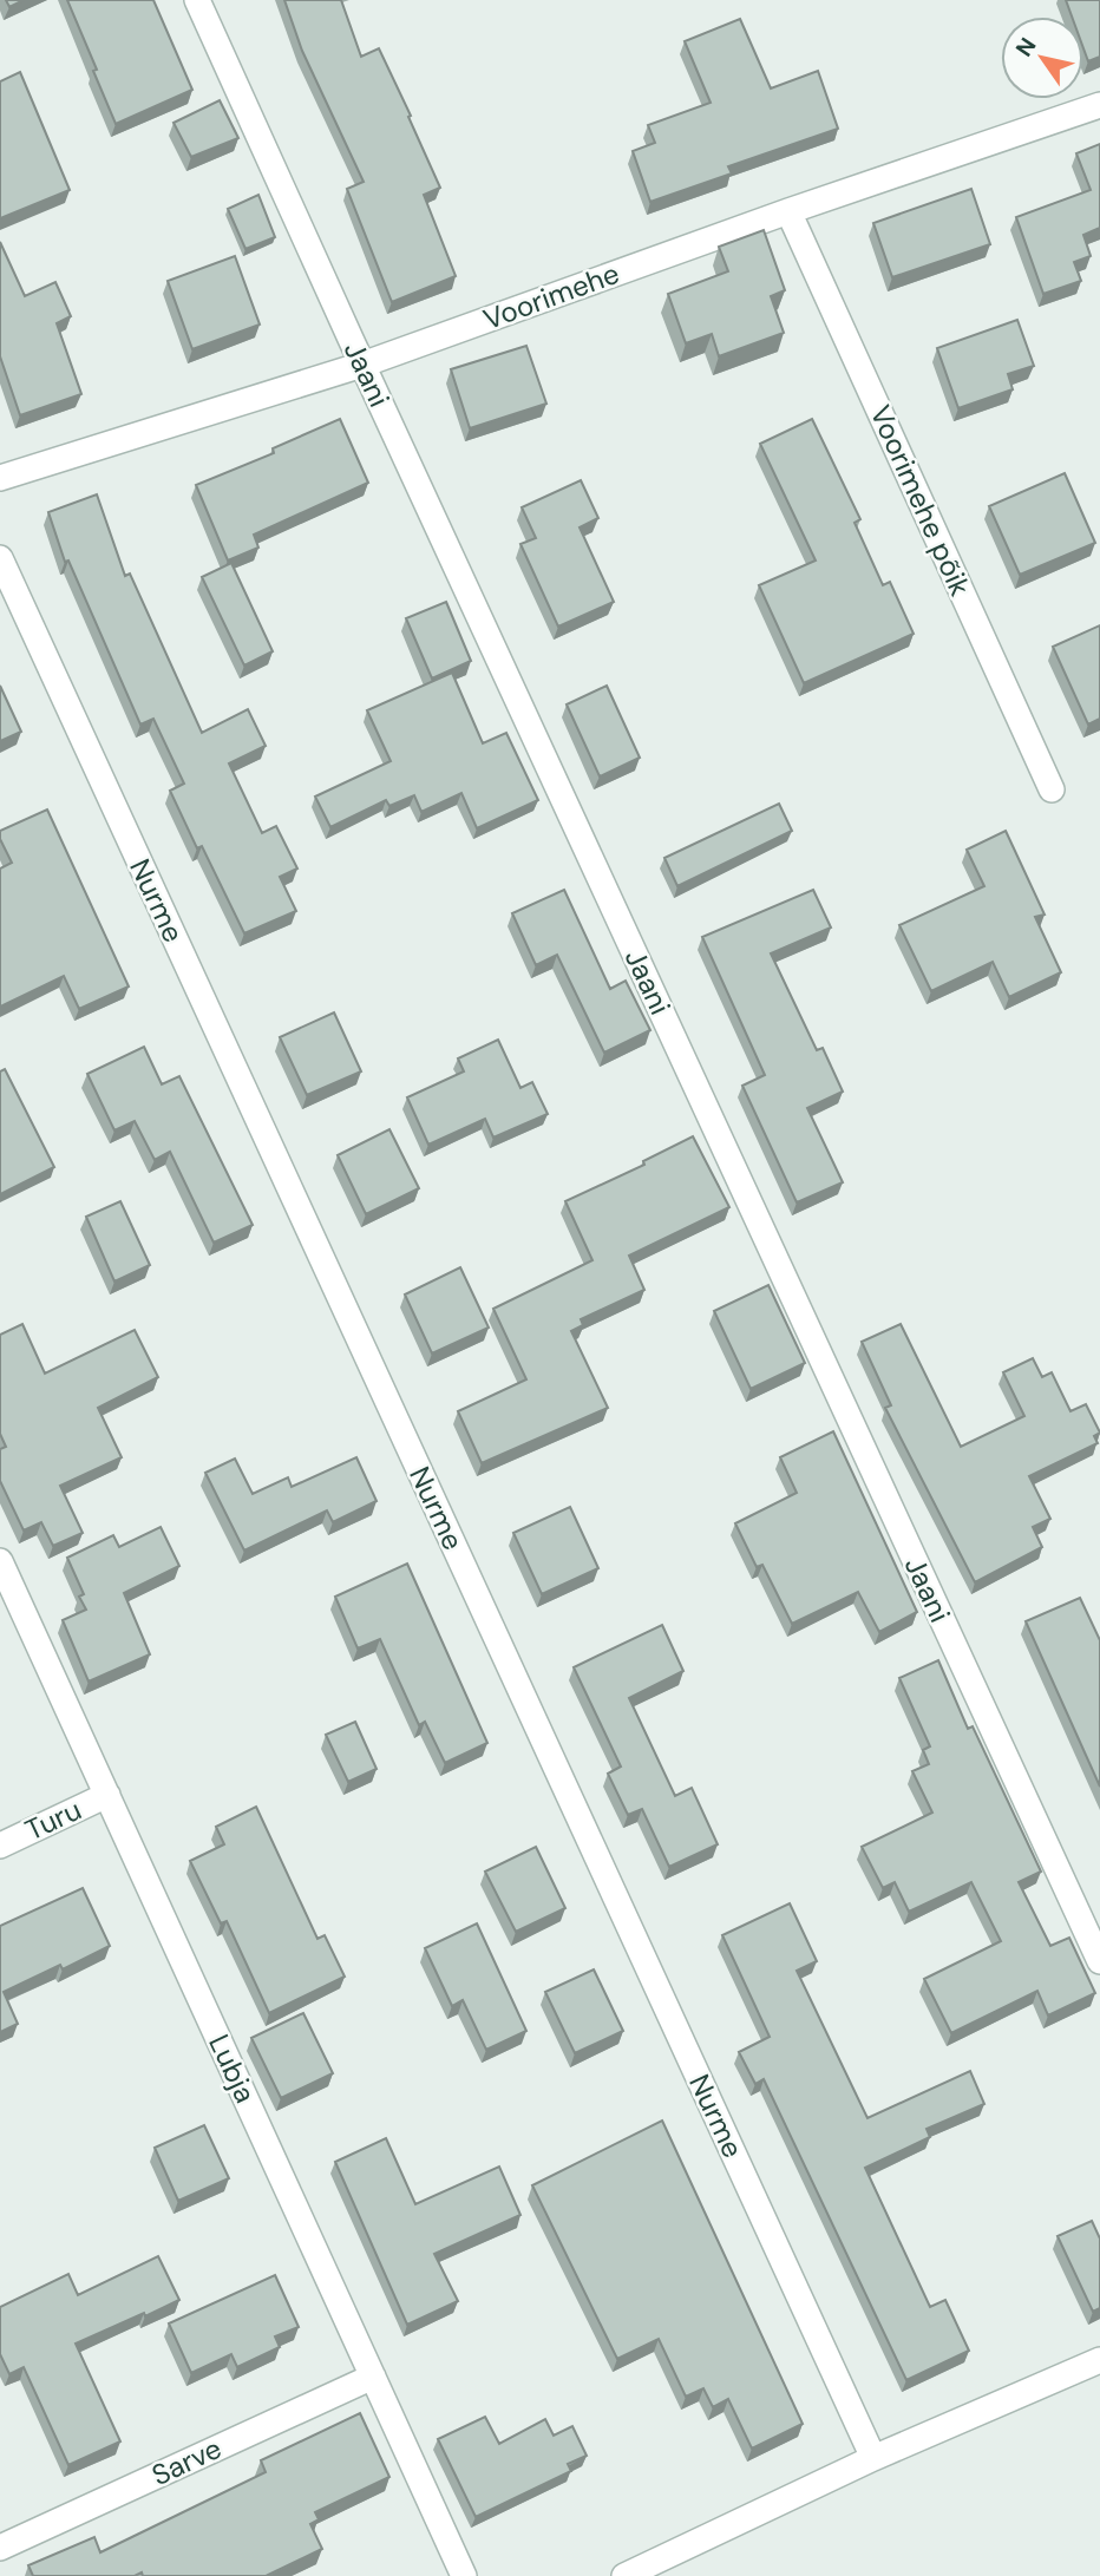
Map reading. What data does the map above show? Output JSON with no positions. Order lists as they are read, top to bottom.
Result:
{
  "streets": {
    "street": [
      "Voorimehe",
      "Jaani",
      "Voorimehe põik",
      "Nurme",
      "Turu",
      "Lubja",
      "Sarve"
    ]
  },
  "crossings": [
    ["Voorimehe", "Jaani"],
    ["Voorimehe", "Voorimehe põik"],
    ["Turu", "Lubja"],
    ["Lubja", "Sarve"]
  ],
  "north": "top left"
}
